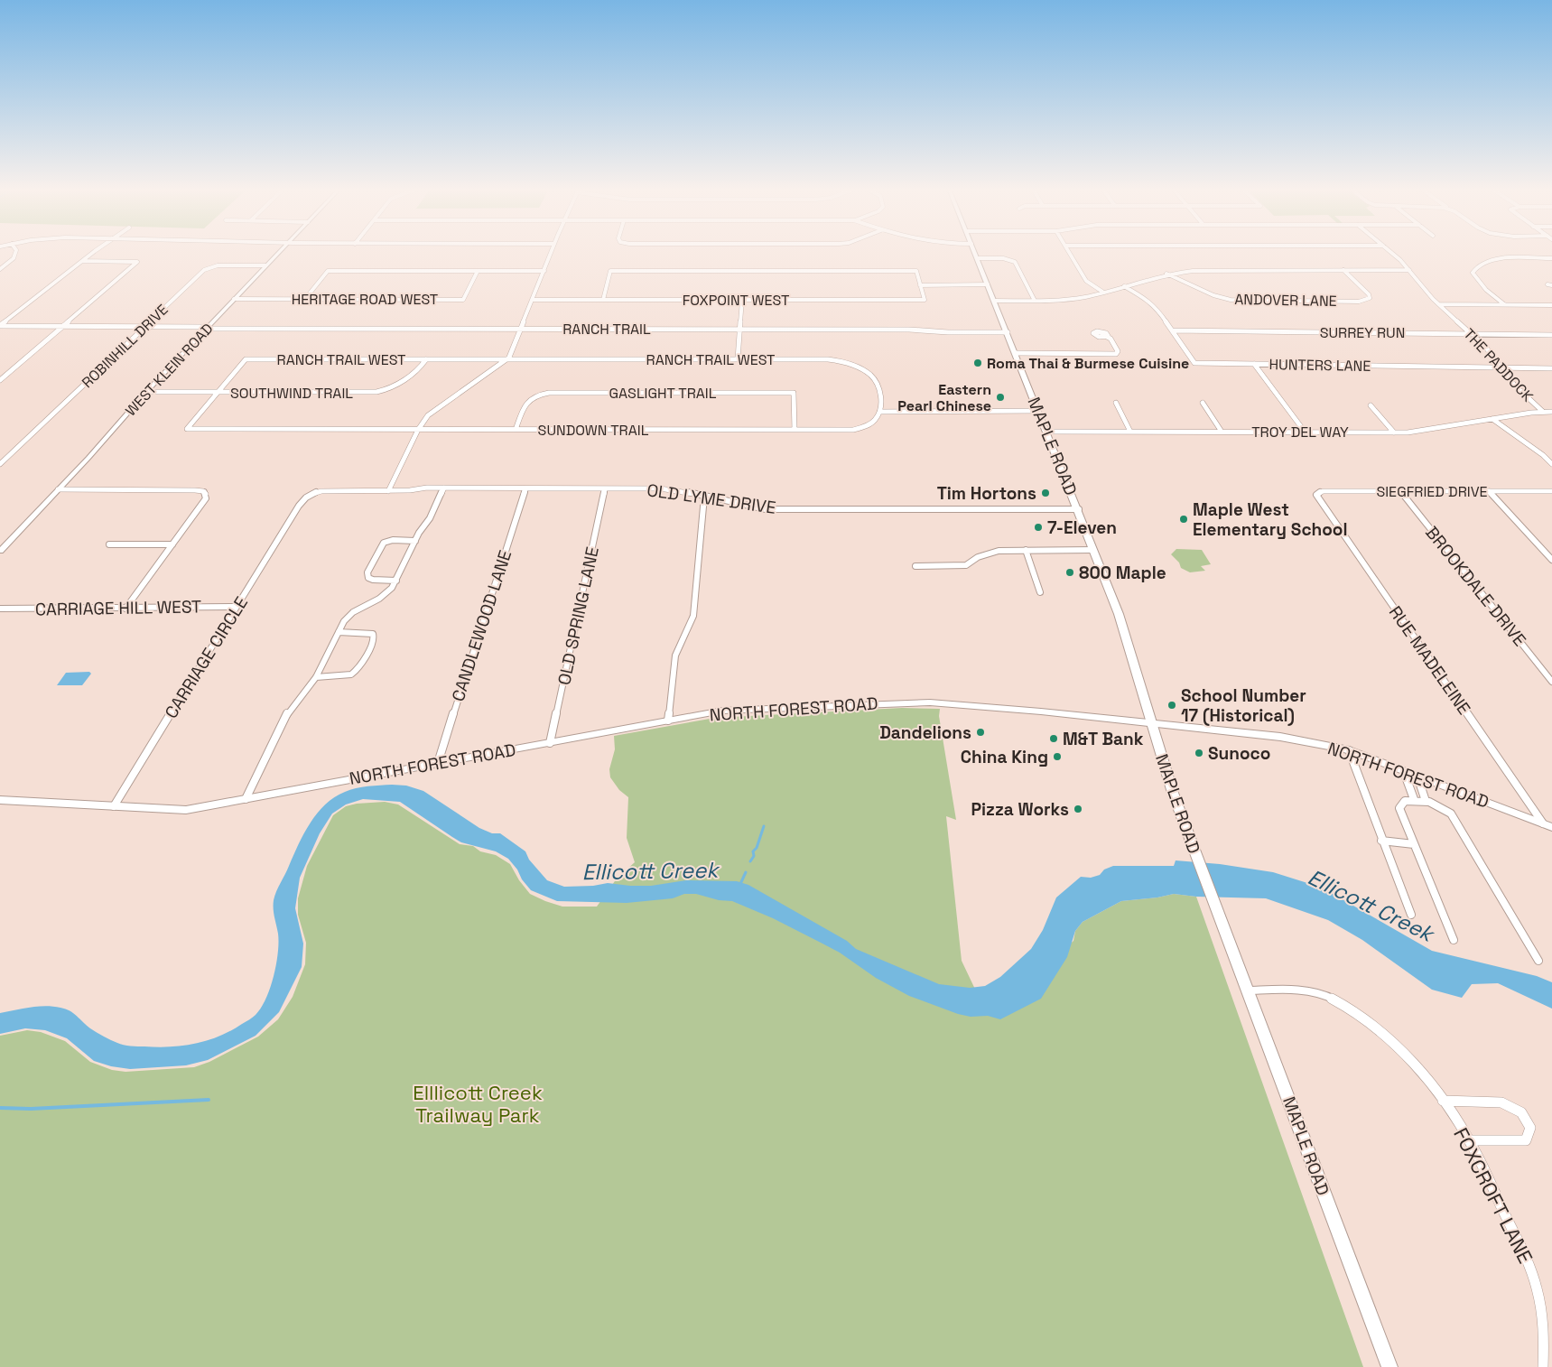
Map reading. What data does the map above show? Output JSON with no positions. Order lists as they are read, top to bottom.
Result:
{
  "streets": {
    "main road": ["MAPLE ROAD"],
    "street": [
      "HERITAGE ROAD WEST",
      "FOXPOINT WEST",
      "ANDOVER LANE",
      "RANCH TRAIL",
      "SURREY RUN",
      "ROBINHILL DRIVE",
      "RANCH TRAIL WEST",
      "HUNTERS LANE",
      "THE PADDOCK",
      "WEST KLEIN ROAD",
      "SOUTHWIND TRAIL",
      "GASLIGHT TRAIL",
      "SUNDOWN TRAIL",
      "TROY DEL WAY",
      "SIEGFRIED DRIVE",
      "OLD LYME DRIVE",
      "BROOKDALE DRIVE",
      "CARRIAGE HILL WEST",
      "OLD SPRING LANE",
      "CANDLEWOOD LANE",
      "CARRIAGE CIRCLE",
      "RUE MADELEINE",
      "NORTH FOREST ROAD",
      "FOXCROFT LANE"
    ]
  },
  "crossings": [
    ["HERITAGE ROAD WEST", "WEST KLEIN ROAD"],
    ["RANCH TRAIL", "ROBINHILL DRIVE"],
    ["RANCH TRAIL", "WEST KLEIN ROAD"],
    ["RANCH TRAIL", "MAPLE ROAD"],
    ["SURREY RUN", "HUNTERS LANE"],
    ["SURREY RUN", "THE PADDOCK"],
    ["ROBINHILL DRIVE", "WEST KLEIN ROAD"],
    ["RANCH TRAIL WEST", "SOUTHWIND TRAIL"],
    ["RANCH TRAIL WEST", "SUNDOWN TRAIL"],
    ["HUNTERS LANE", "THE PADDOCK"],
    ["THE PADDOCK", "TROY DEL WAY"],
    ["WEST KLEIN ROAD", "SOUTHWIND TRAIL"],
    ["SOUTHWIND TRAIL", "SUNDOWN TRAIL"],
    ["GASLIGHT TRAIL", "SUNDOWN TRAIL"],
    ["TROY DEL WAY", "MAPLE ROAD"],
    ["MAPLE ROAD", "OLD LYME DRIVE"],
    ["MAPLE ROAD", "NORTH FOREST ROAD"],
    ["MAPLE ROAD", "FOXCROFT LANE"],
    ["SIEGFRIED DRIVE", "BROOKDALE DRIVE"],
    ["SIEGFRIED DRIVE", "RUE MADELEINE"],
    ["OLD LYME DRIVE", "OLD SPRING LANE"],
    ["OLD LYME DRIVE", "CANDLEWOOD LANE"],
    ["OLD LYME DRIVE", "CARRIAGE CIRCLE"],
    ["CARRIAGE HILL WEST", "CARRIAGE CIRCLE"],
    ["OLD SPRING LANE", "NORTH FOREST ROAD"],
    ["CANDLEWOOD LANE", "NORTH FOREST ROAD"],
    ["CARRIAGE CIRCLE", "NORTH FOREST ROAD"],
    ["RUE MADELEINE", "NORTH FOREST ROAD"]
  ],
  "water": ["Ellicott Creek"],
  "parks": ["Elllicott Creek Trailway Park"],
  "places": [
    "Roma Thai & Burmese Cuisine",
    "Eastern Pearl Chinese",
    "Tim Hortons",
    "Maple West Elementary School",
    "7-Eleven",
    "800 Maple",
    "School Number 17 (Historical)",
    "Dandelions",
    "M&T Bank",
    "Sunoco",
    "China King",
    "Pizza Works"
  ]
}
